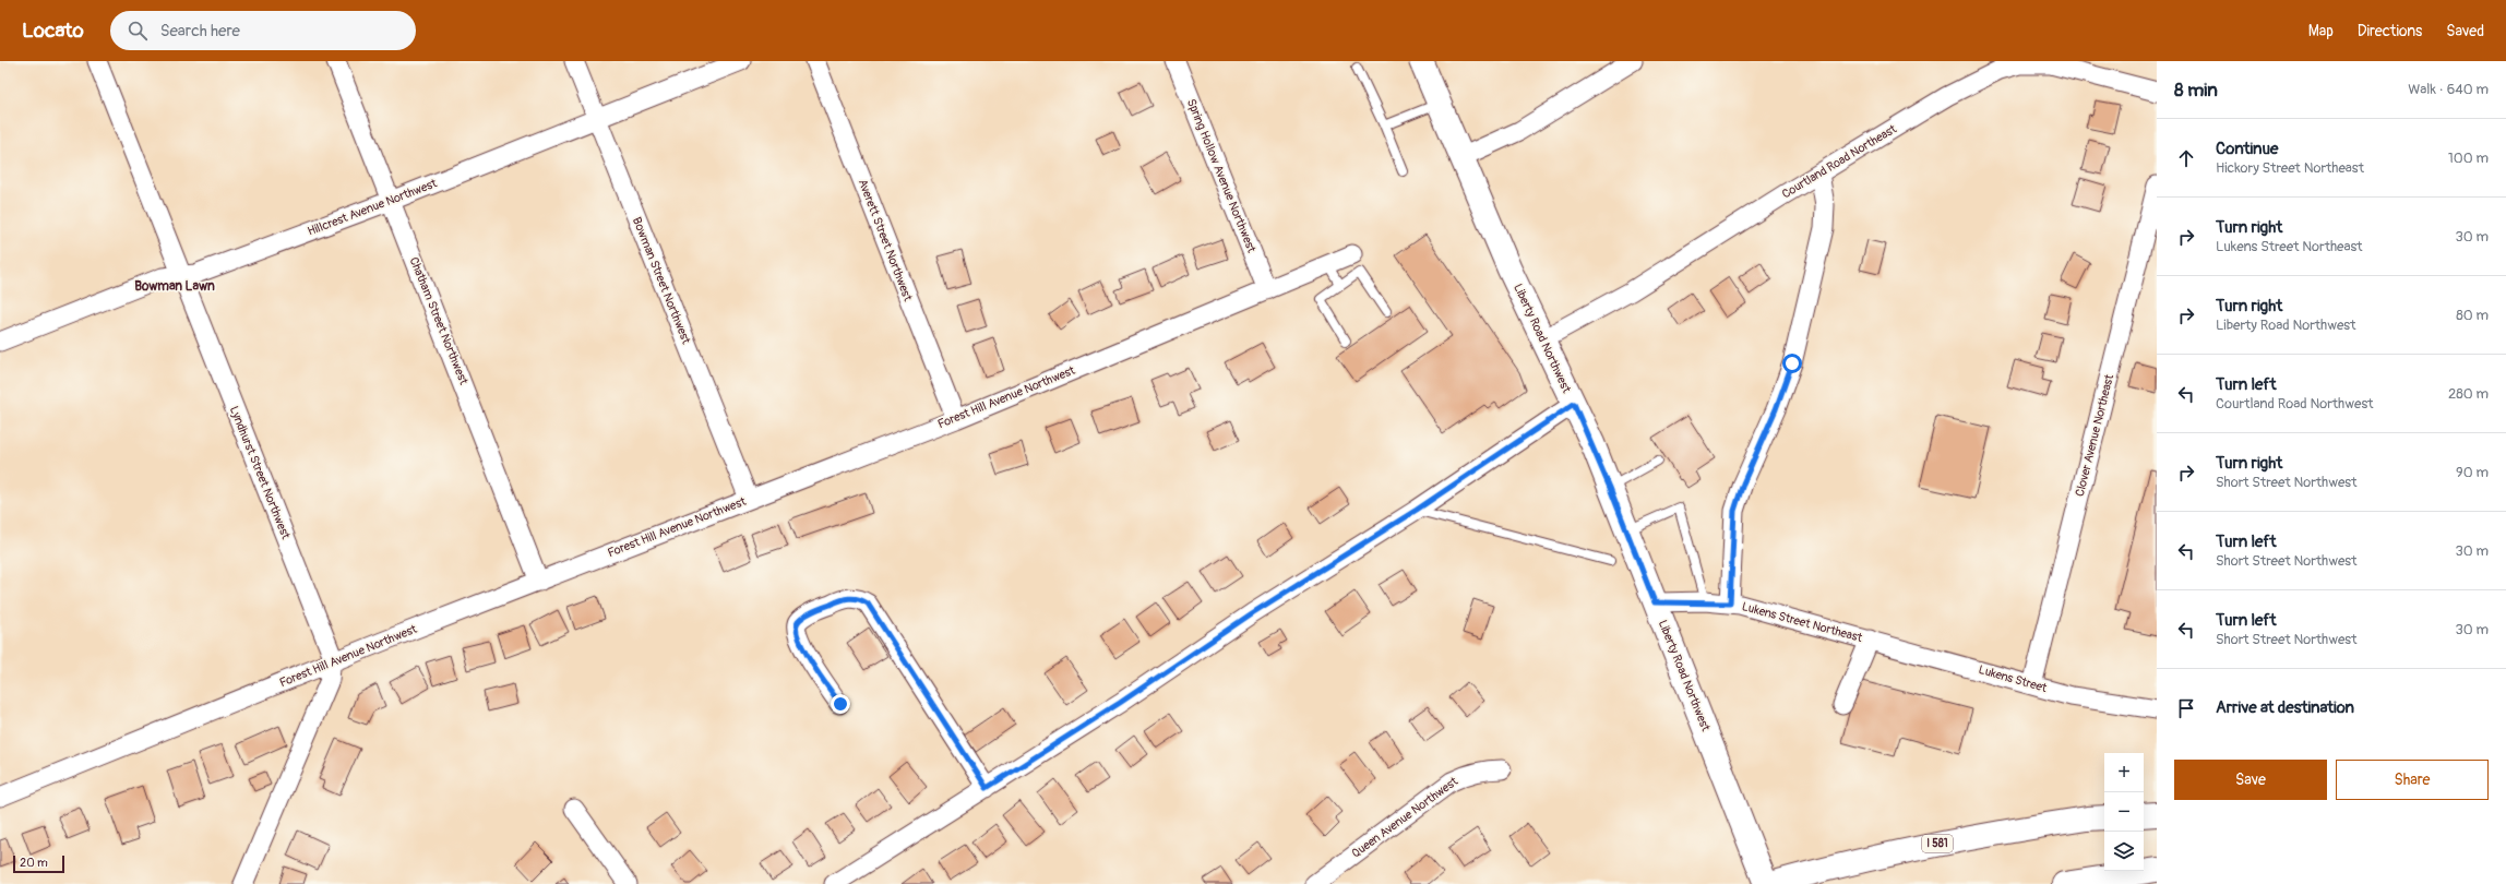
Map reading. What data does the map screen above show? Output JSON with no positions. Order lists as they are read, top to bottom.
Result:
{
  "streets": {
    "main road": ["Liberty Road Northwest", "I 581"],
    "street": [
      "Courtland Road Northeast",
      "Spring Hollow Avenue Northwest",
      "Hillcrest Avenue Northwest",
      "Averett Street Northwest",
      "Bowman Street Northwest",
      "Chatham Street Northwest",
      "Forest Hill Avenue Northwest",
      "Clover Avenue Northeast",
      "Lyndhurst Street Northwest",
      "Lukens Street Northeast",
      "Lukens Street",
      "Queen Avenue Northwest"
    ]
  },
  "crossings": [
    ["Courtland Road Northeast", "Liberty Road Northwest"],
    ["Spring Hollow Avenue Northwest", "Forest Hill Avenue Northwest"],
    ["Hillcrest Avenue Northwest", "Bowman Street Northwest"],
    ["Hillcrest Avenue Northwest", "Chatham Street Northwest"],
    ["Hillcrest Avenue Northwest", "Lyndhurst Street Northwest"],
    ["Averett Street Northwest", "Forest Hill Avenue Northwest"],
    ["Bowman Street Northwest", "Forest Hill Avenue Northwest"],
    ["Chatham Street Northwest", "Forest Hill Avenue Northwest"],
    ["Liberty Road Northwest", "Lukens Street Northeast"],
    ["Forest Hill Avenue Northwest", "Lyndhurst Street Northwest"],
    ["Clover Avenue Northeast", "Lukens Street"],
    ["Lukens Street Northeast", "Lukens Street"]
  ],
  "districts": ["Bowman Lawn"],
  "scale_bar": "20 m",
  "page": {
    "header": "Locato",
    "search": "Search here",
    "nav": ["Map", "Directions", "Saved"],
    "heading": ["8 min", "Walk · 640 m"],
    "list": [
      ["Continue", "Hickory Street Northeast", "100 m"],
      ["Turn right", "Lukens Street Northeast", "30 m"],
      ["Turn right", "Liberty Road Northwest", "80 m"],
      ["Turn left", "Courtland Road Northwest", "280 m"],
      ["Turn right", "Short Street Northwest", "90 m"],
      ["Turn left", "Short Street Northwest", "30 m"],
      ["Turn left", "Short Street Northwest", "30 m"],
      "Arrive at destination"
    ],
    "buttons": ["Save", "Share"],
    "map_buttons": ["+", "−"],
    "scale": "20 m"
  }
}
